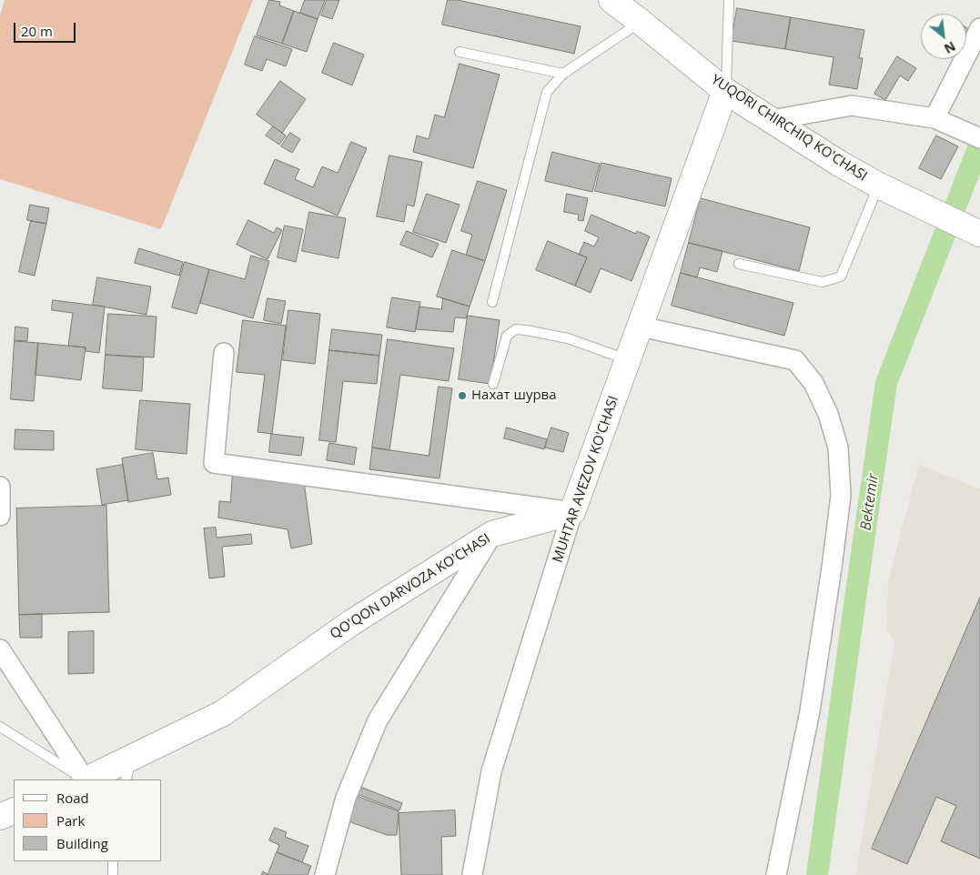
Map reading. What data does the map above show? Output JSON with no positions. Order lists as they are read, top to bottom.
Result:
{
  "streets": {
    "street": ["YUQORI CHIRCHIQ KO'CHASI", "MUHTAR AVEZOV KO'CHASI", "QO'QON DARVOZA KO'CHASI"]
  },
  "crossings": [
    ["YUQORI CHIRCHIQ KO'CHASI", "MUHTAR AVEZOV KO'CHASI"],
    ["MUHTAR AVEZOV KO'CHASI", "QO'QON DARVOZA KO'CHASI"]
  ],
  "water": ["Bektemir"],
  "places": ["Нахат шурва"],
  "legend": ["Road", "Park", "Building"],
  "scale_bar": "20 m",
  "north": "bottom right"
}
